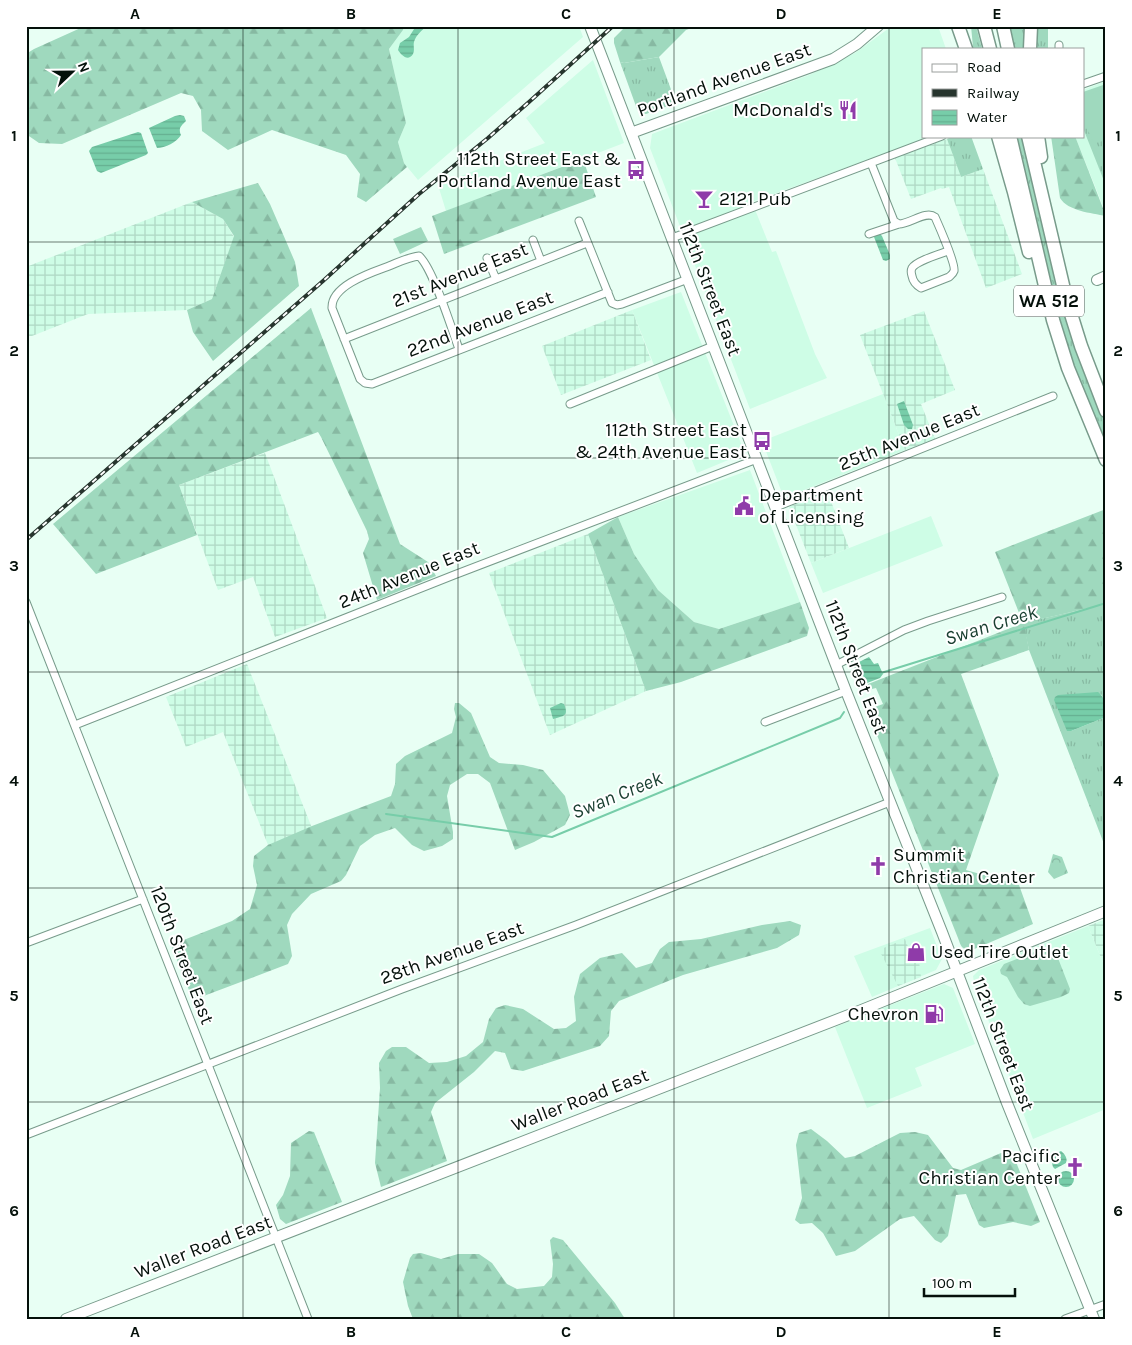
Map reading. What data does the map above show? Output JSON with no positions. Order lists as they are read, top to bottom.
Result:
{
  "streets": {
    "highway": ["WA 512"],
    "main road": ["Portland Avenue East", "112th Street East", "Waller Road East"],
    "street": [
      "21st Avenue East",
      "22nd Avenue East",
      "25th Avenue East",
      "24th Avenue East",
      "28th Avenue East",
      "120th Street East"
    ]
  },
  "crossings": [
    ["Portland Avenue East", "112th Street East"],
    ["21st Avenue East", "22nd Avenue East"],
    ["112th Street East", "25th Avenue East"],
    ["112th Street East", "24th Avenue East"],
    ["112th Street East", "28th Avenue East"],
    ["112th Street East", "Waller Road East"],
    ["24th Avenue East", "120th Street East"],
    ["28th Avenue East", "120th Street East"],
    ["120th Street East", "Waller Road East"]
  ],
  "water": ["Swan Creek"],
  "places": {
    "restaurant": ["McDonald's"],
    "bus stop": ["112th Street East & Portland Avenue East", "112th Street East & 24th Avenue East"],
    "bar": ["2121 Pub"],
    "public building": ["Department of Licensing"],
    "church": ["Summit Christian Center", "Pacific Christian Center"],
    "shop": ["Used Tire Outlet"],
    "fuel station": ["Chevron"]
  },
  "legend": ["Road", "Railway", "Water"],
  "scale_bar": "100 m",
  "north": "right",
  "grid": {
    "columns": [
      "A",
      "B",
      "C",
      "D",
      "E"
    ],
    "rows": [
      "1",
      "2",
      "3",
      "4",
      "5",
      "6"
    ]
  }
}
